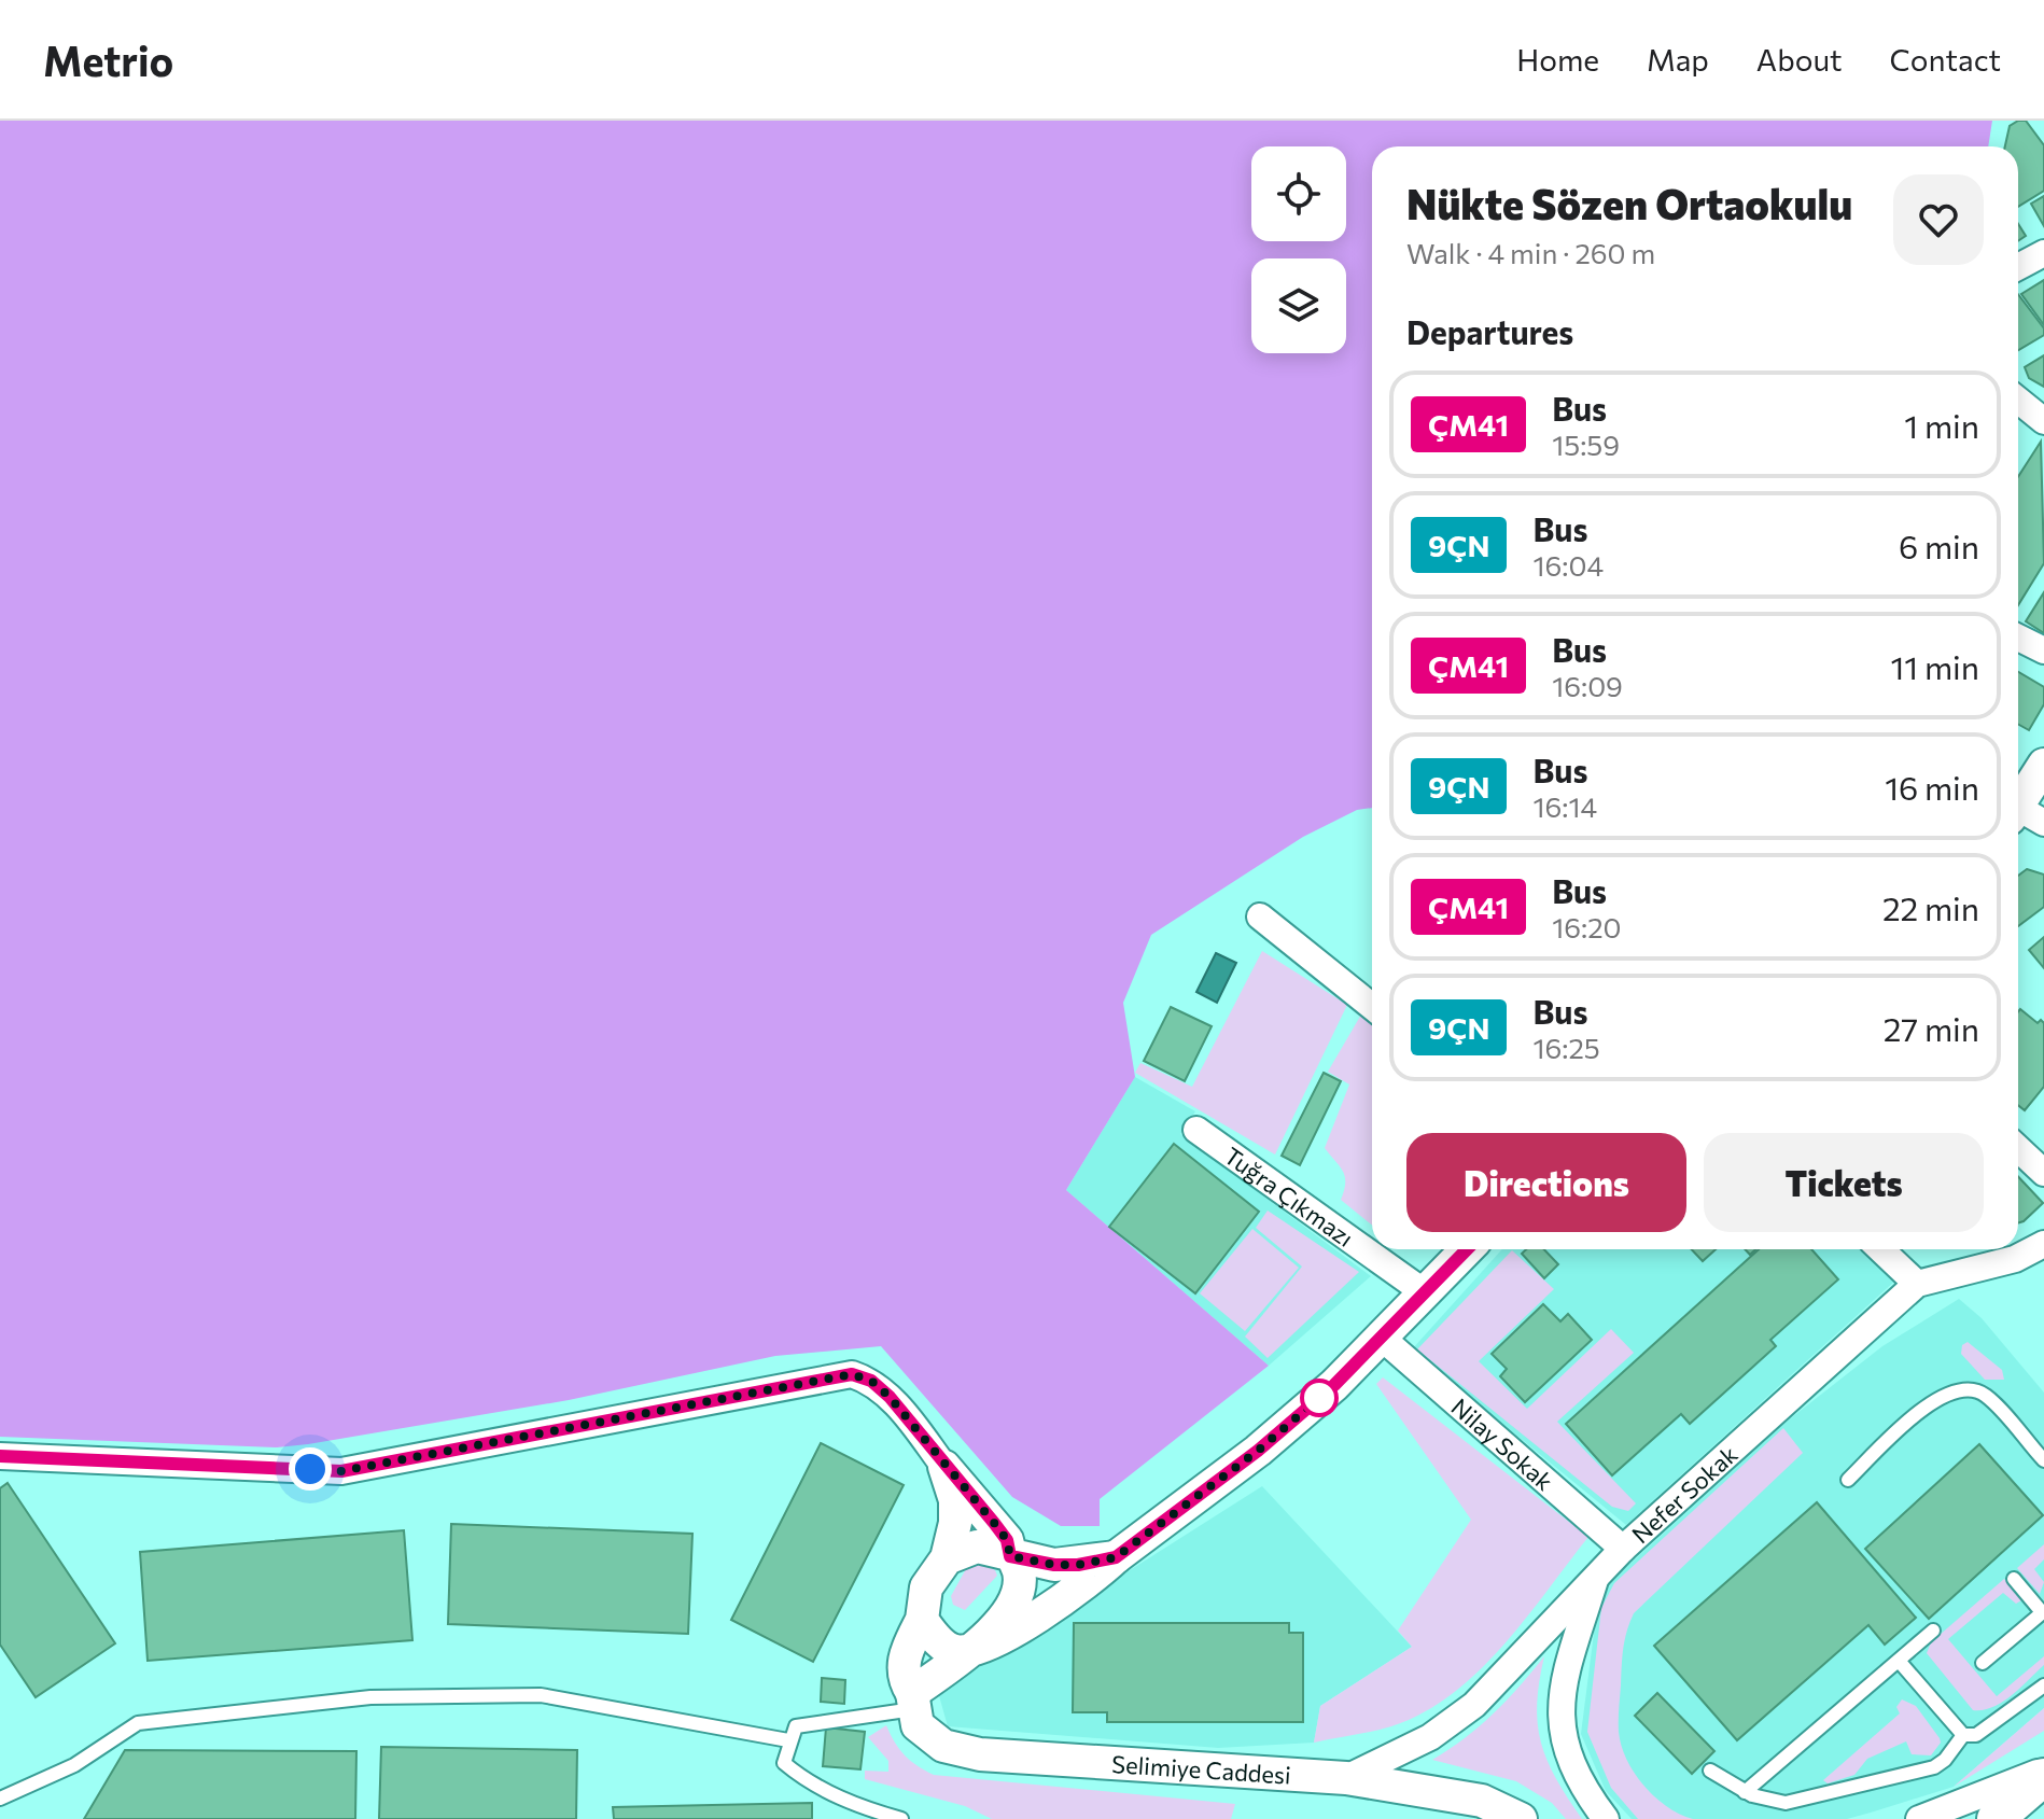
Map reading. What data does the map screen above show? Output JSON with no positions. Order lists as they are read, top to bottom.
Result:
{
  "streets": {
    "street": [
      "Tuğra Çıkmazı",
      "Nilay Sokak",
      "Nefer Sokak",
      "Selimiye Caddesi"
    ]
  },
  "crossings": [
    ["Nilay Sokak", "Nefer Sokak"],
    ["Nefer Sokak", "Selimiye Caddesi"]
  ],
  "lines": ["bus line ÇM41"],
  "page": {
    "header": "Metrio",
    "nav": [
      "Home",
      "Map",
      "About",
      "Contact"
    ],
    "heading": [
      ["Nükte Sözen Ortaokulu", "Walk · 4 min · 260 m"],
      "Departures"
    ],
    "list": [
      {
        "mark": "ÇM41",
        "name": "Bus",
        "note": "15:59",
        "value": "1 min"
      },
      {
        "mark": "9ÇN",
        "name": "Bus",
        "note": "16:04",
        "value": "6 min"
      },
      {
        "mark": "ÇM41",
        "name": "Bus",
        "note": "16:09",
        "value": "11 min"
      },
      {
        "mark": "9ÇN",
        "name": "Bus",
        "note": "16:14",
        "value": "16 min"
      },
      {
        "mark": "ÇM41",
        "name": "Bus",
        "note": "16:20",
        "value": "22 min"
      },
      {
        "mark": "9ÇN",
        "name": "Bus",
        "note": "16:25",
        "value": "27 min"
      }
    ],
    "buttons": ["Directions", "Tickets"]
  }
}
